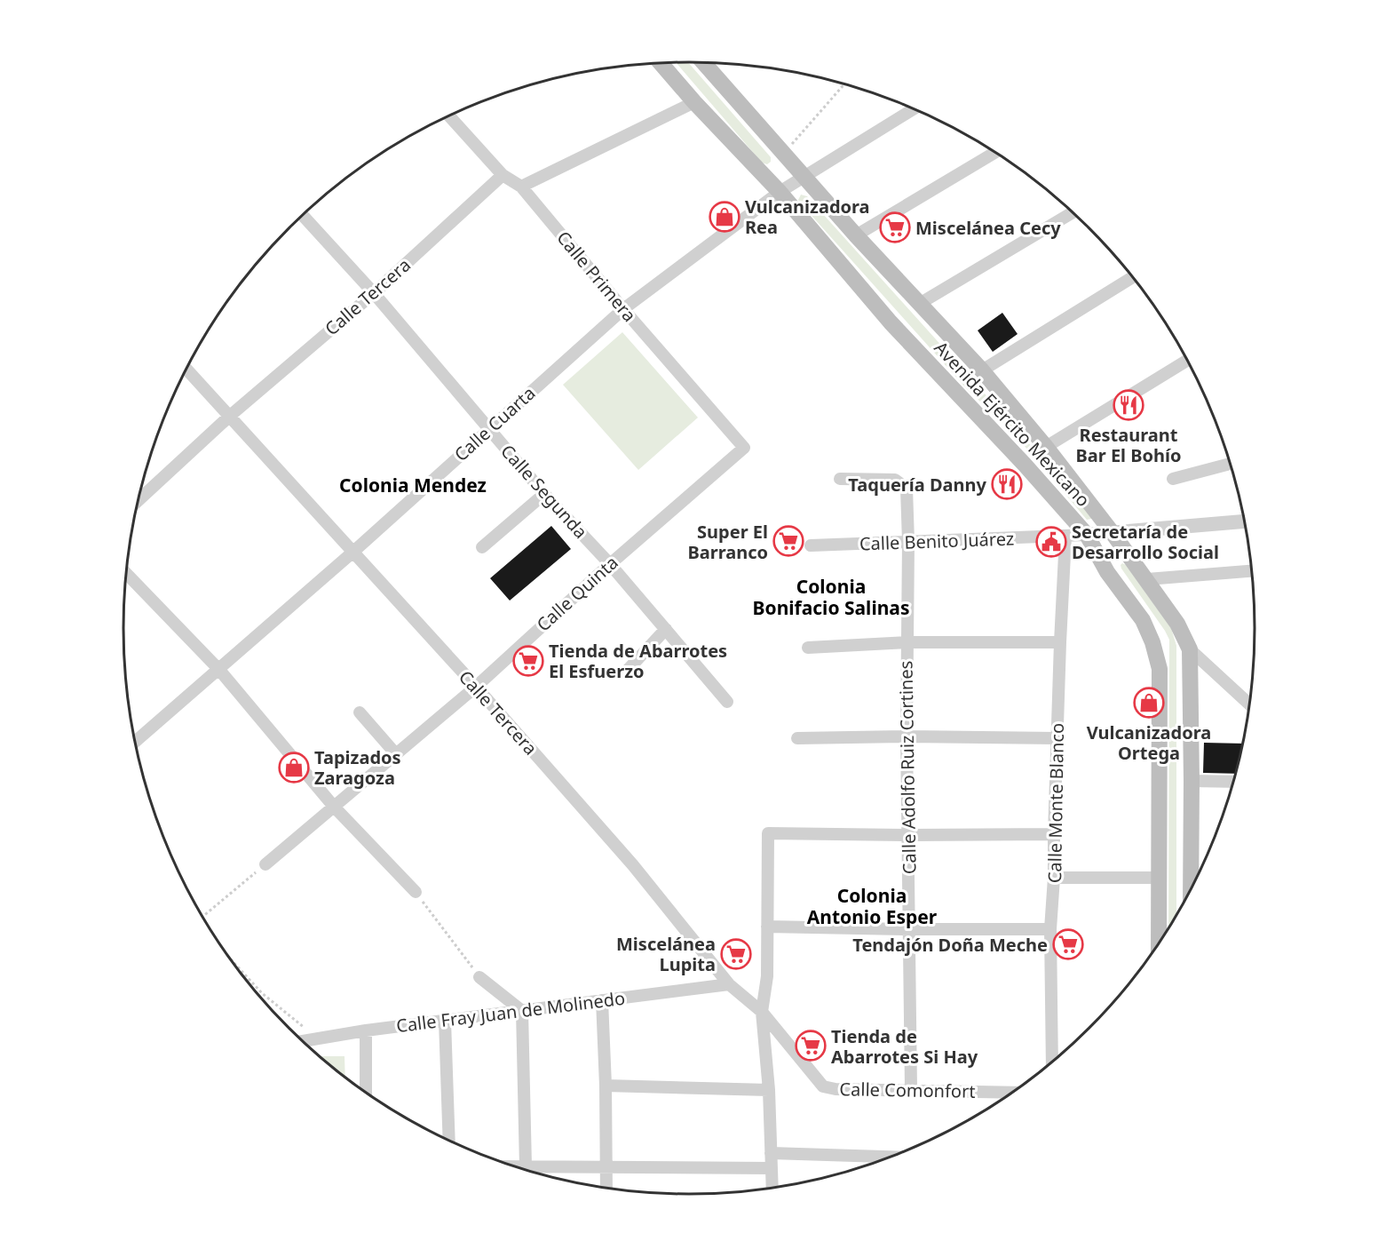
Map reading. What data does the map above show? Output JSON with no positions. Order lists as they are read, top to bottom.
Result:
{
  "streets": {
    "main road": ["Avenida Ejército Mexicano"],
    "street": [
      "Calle Primera",
      "Calle Tercera",
      "Calle Cuarta",
      "Calle Segunda",
      "Calle Benito Juárez",
      "Calle Quinta",
      "Calle Adolfo Ruiz Cortines",
      "Calle Monte Blanco",
      "Calle Fray Juan de Molinedo",
      "Calle Comonfort"
    ]
  },
  "crossings": [
    ["Calle Primera", "Calle Tercera"],
    ["Calle Primera", "Calle Cuarta"],
    ["Calle Primera", "Calle Quinta"],
    ["Calle Tercera", "Calle Cuarta"],
    ["Calle Tercera", "Calle Segunda"],
    ["Calle Tercera", "Calle Quinta"],
    ["Calle Tercera", "Calle Fray Juan de Molinedo"],
    ["Calle Tercera", "Calle Comonfort"],
    ["Calle Cuarta", "Avenida Ejército Mexicano"],
    ["Calle Cuarta", "Calle Segunda"],
    ["Avenida Ejército Mexicano", "Calle Benito Juárez"],
    ["Calle Segunda", "Calle Quinta"],
    ["Calle Benito Juárez", "Calle Adolfo Ruiz Cortines"],
    ["Calle Benito Juárez", "Calle Monte Blanco"],
    ["Calle Adolfo Ruiz Cortines", "Calle Comonfort"]
  ],
  "districts": ["Colonia Mendez", "Colonia Bonifacio Salinas", "Colonia Antonio Esper"],
  "places": {
    "shop": ["Vulcanizadora Rea", "Vulcanizadora Ortega", "Tapizados Zaragoza"],
    "supermarket": [
      "Miscelánea Cecy",
      "Super El Barranco",
      "Tienda de Abarrotes El Esfuerzo",
      "Tendajón Doña Meche",
      "Miscelánea Lupita",
      "Tienda de Abarrotes Si Hay"
    ],
    "restaurant": ["Restaurant Bar El Bohío", "Taquería Danny"],
    "public building": ["Secretaría de Desarrollo Social"]
  }
}
